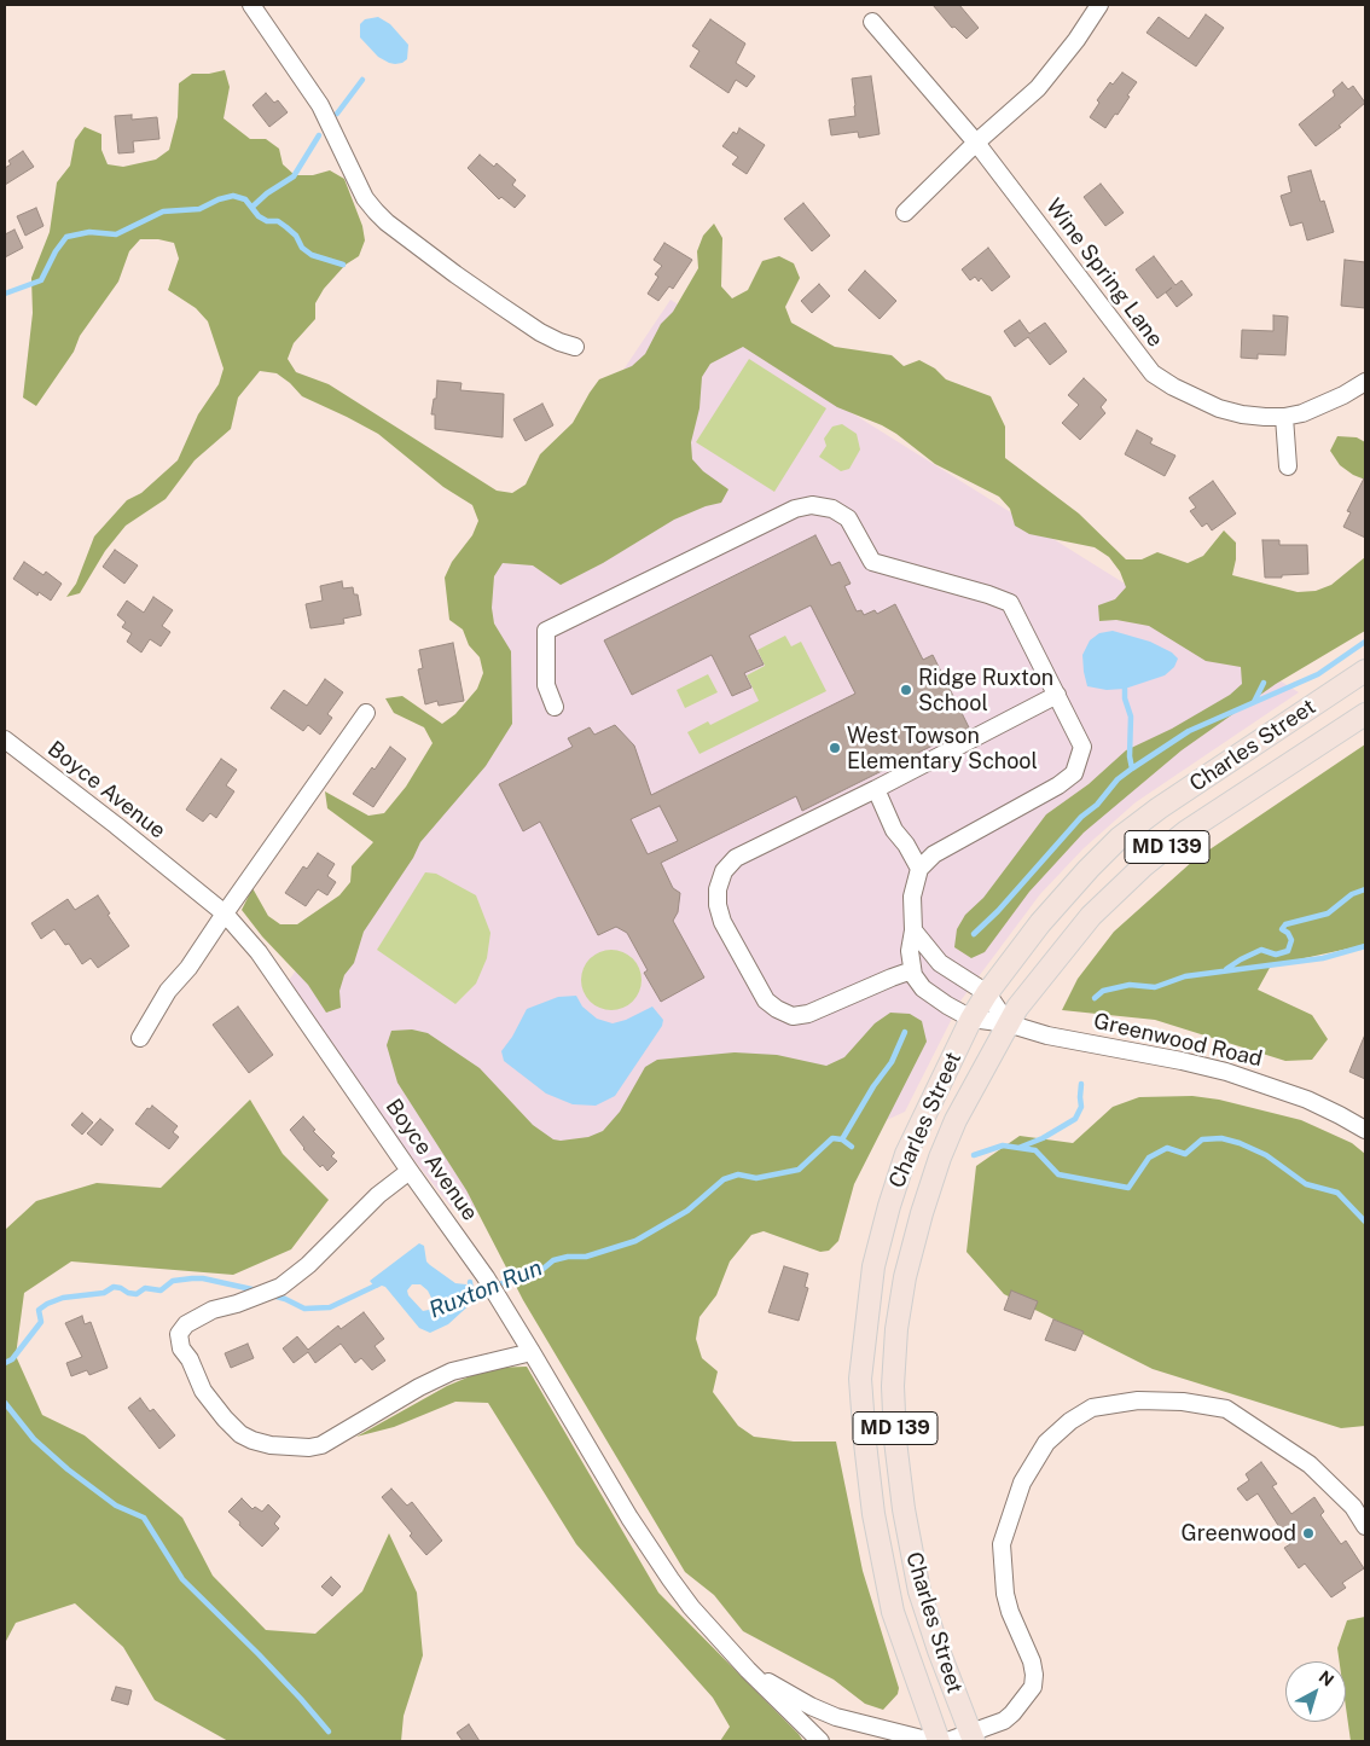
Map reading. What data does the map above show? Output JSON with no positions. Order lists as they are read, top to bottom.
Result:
{
  "streets": {
    "main road": ["Charles Street", "MD 139"],
    "street": ["Wine Spring Lane", "Boyce Avenue", "Greenwood Road"]
  },
  "crossings": [
    ["Charles Street", "Greenwood Road"]
  ],
  "water": ["Ruxton Run"],
  "places": ["Ridge Ruxton School", "West Towson Elementary School", "Greenwood"],
  "north": "top right"
}
